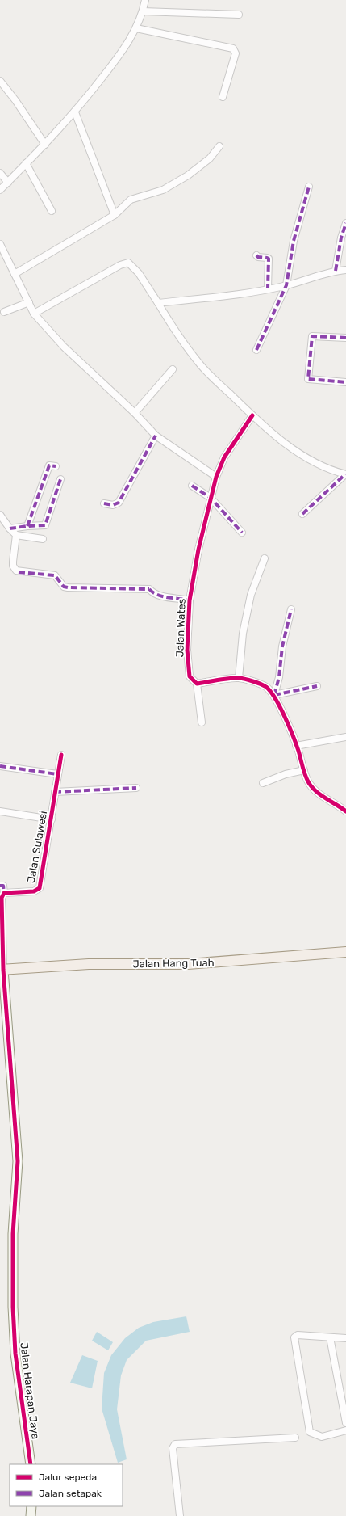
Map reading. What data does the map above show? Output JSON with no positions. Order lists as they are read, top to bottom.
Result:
{
  "streets": {
    "main road": ["Jalan Hang Tuah"],
    "street": ["Jalan Wates", "Jalan Sulawesi", "Jalan Harapan Jaya"]
  },
  "crossings": [
    ["Jalan Hang Tuah", "Jalan Harapan Jaya"]
  ],
  "legend": ["Jalur sepeda", "Jalan setapak"]
}
